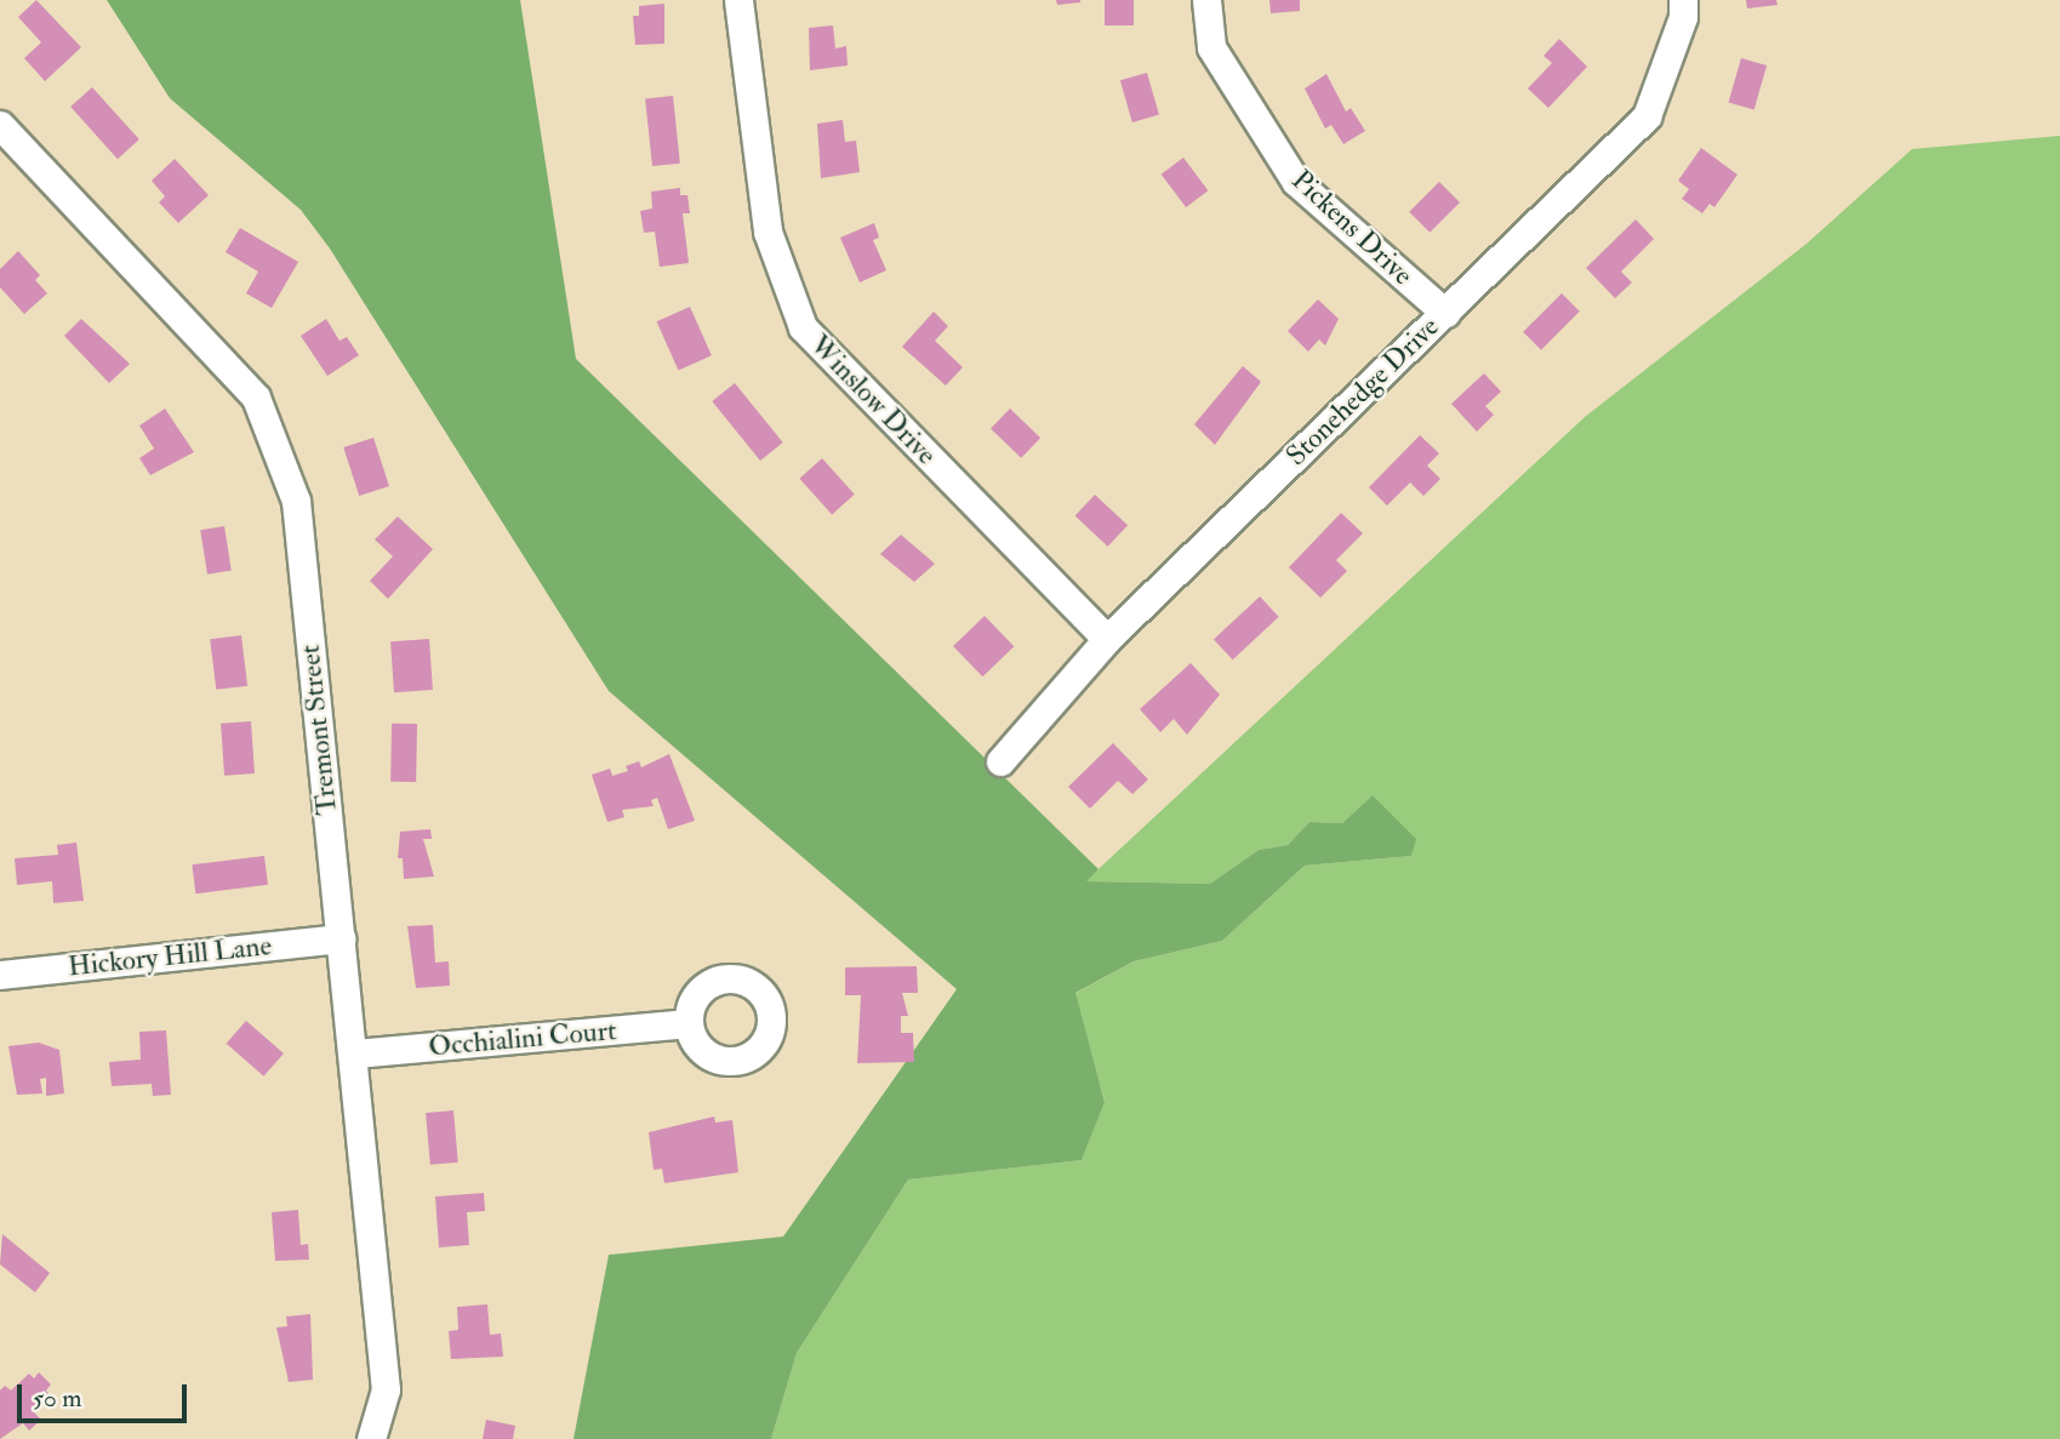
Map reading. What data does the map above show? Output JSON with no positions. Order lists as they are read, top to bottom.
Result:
{
  "streets": {
    "street": [
      "Pickens Drive",
      "Stonehedge Drive",
      "Winslow Drive",
      "Tremont Street",
      "Hickory Hill Lane",
      "Occhialini Court"
    ]
  },
  "crossings": [
    ["Pickens Drive", "Stonehedge Drive"],
    ["Stonehedge Drive", "Winslow Drive"],
    ["Tremont Street", "Hickory Hill Lane"],
    ["Tremont Street", "Occhialini Court"]
  ],
  "scale_bar": "50 m"
}
